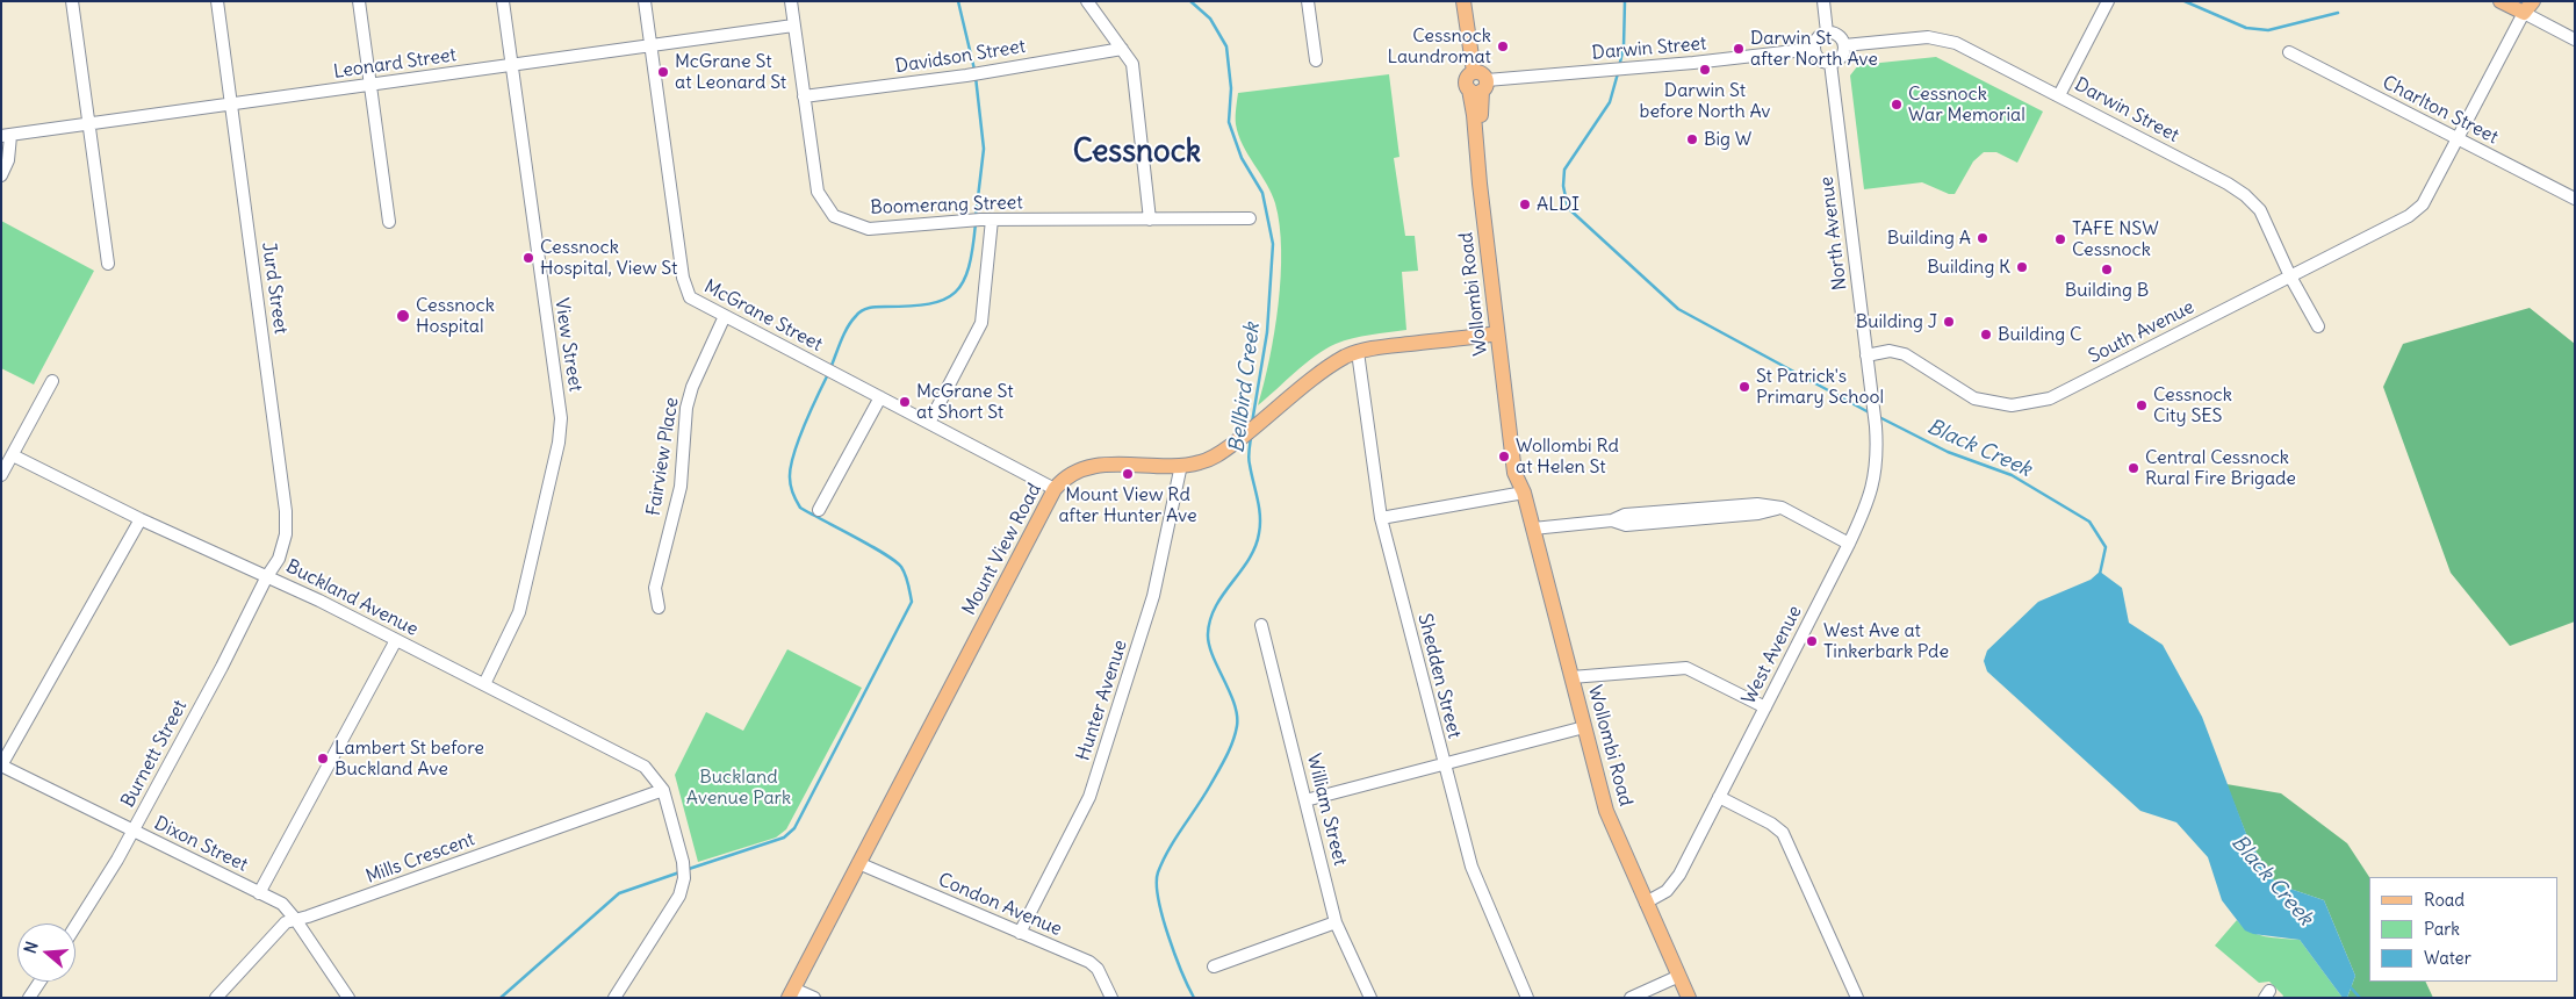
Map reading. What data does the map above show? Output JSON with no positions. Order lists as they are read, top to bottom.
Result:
{
  "streets": {
    "main road": ["Wollombi Road", "Mount View Road"],
    "street": [
      "Darwin Street",
      "Davidson Street",
      "Leonard Street",
      "Charlton Street",
      "Boomerang Street",
      "North Avenue",
      "Jurd Street",
      "McGrane Street",
      "South Avenue",
      "View Street",
      "Fairview Place",
      "Buckland Avenue",
      "West Avenue",
      "Shedden Street",
      "Hunter Avenue",
      "Burnett Street",
      "William Street",
      "Dixon Street",
      "Mills Crescent",
      "Condon Avenue"
    ]
  },
  "crossings": [
    ["Darwin Street", "North Avenue"],
    ["Darwin Street", "Wollombi Road"],
    ["Darwin Street", "South Avenue"],
    ["Davidson Street", "Boomerang Street"],
    ["Leonard Street", "Boomerang Street"],
    ["Leonard Street", "Jurd Street"],
    ["Leonard Street", "McGrane Street"],
    ["Leonard Street", "View Street"],
    ["Charlton Street", "South Avenue"],
    ["North Avenue", "South Avenue"],
    ["North Avenue", "West Avenue"],
    ["Jurd Street", "Buckland Avenue"],
    ["Jurd Street", "Burnett Street"],
    ["Wollombi Road", "Mount View Road"],
    ["Wollombi Road", "West Avenue"],
    ["McGrane Street", "Fairview Place"],
    ["McGrane Street", "Mount View Road"],
    ["View Street", "Buckland Avenue"],
    ["Mount View Road", "Shedden Street"],
    ["Mount View Road", "Hunter Avenue"],
    ["Mount View Road", "Condon Avenue"],
    ["Buckland Avenue", "Burnett Street"],
    ["Buckland Avenue", "Mills Crescent"],
    ["Hunter Avenue", "Condon Avenue"],
    ["Burnett Street", "Dixon Street"],
    ["Dixon Street", "Mills Crescent"]
  ],
  "districts": ["Cessnock"],
  "water": ["Bellbird Creek", "Black Creek"],
  "parks": ["Buckland Avenue Park"],
  "places": [
    "Cessnock Laundromat",
    "Darwin St after North Ave",
    "Darwin St before North Av",
    "McGrane St at Leonard St",
    "Cessnock War Memorial",
    "Big W",
    "ALDI",
    "Building A",
    "TAFE NSW Cessnock",
    "Cessnock Hospital, View St",
    "Building K",
    "Building B",
    "Cessnock Hospital",
    "Building J",
    "Building C",
    "St Patrick's Primary School",
    "McGrane St at Short St",
    "Cessnock City SES",
    "Wollombi Rd at Helen St",
    "Central Cessnock Rural Fire Brigade",
    "Mount View Rd after Hunter Ave",
    "West Ave at Tinkerbark Pde",
    "Lambert St before Buckland Ave"
  ],
  "legend": ["Road", "Park", "Water"],
  "north": "left"
}
